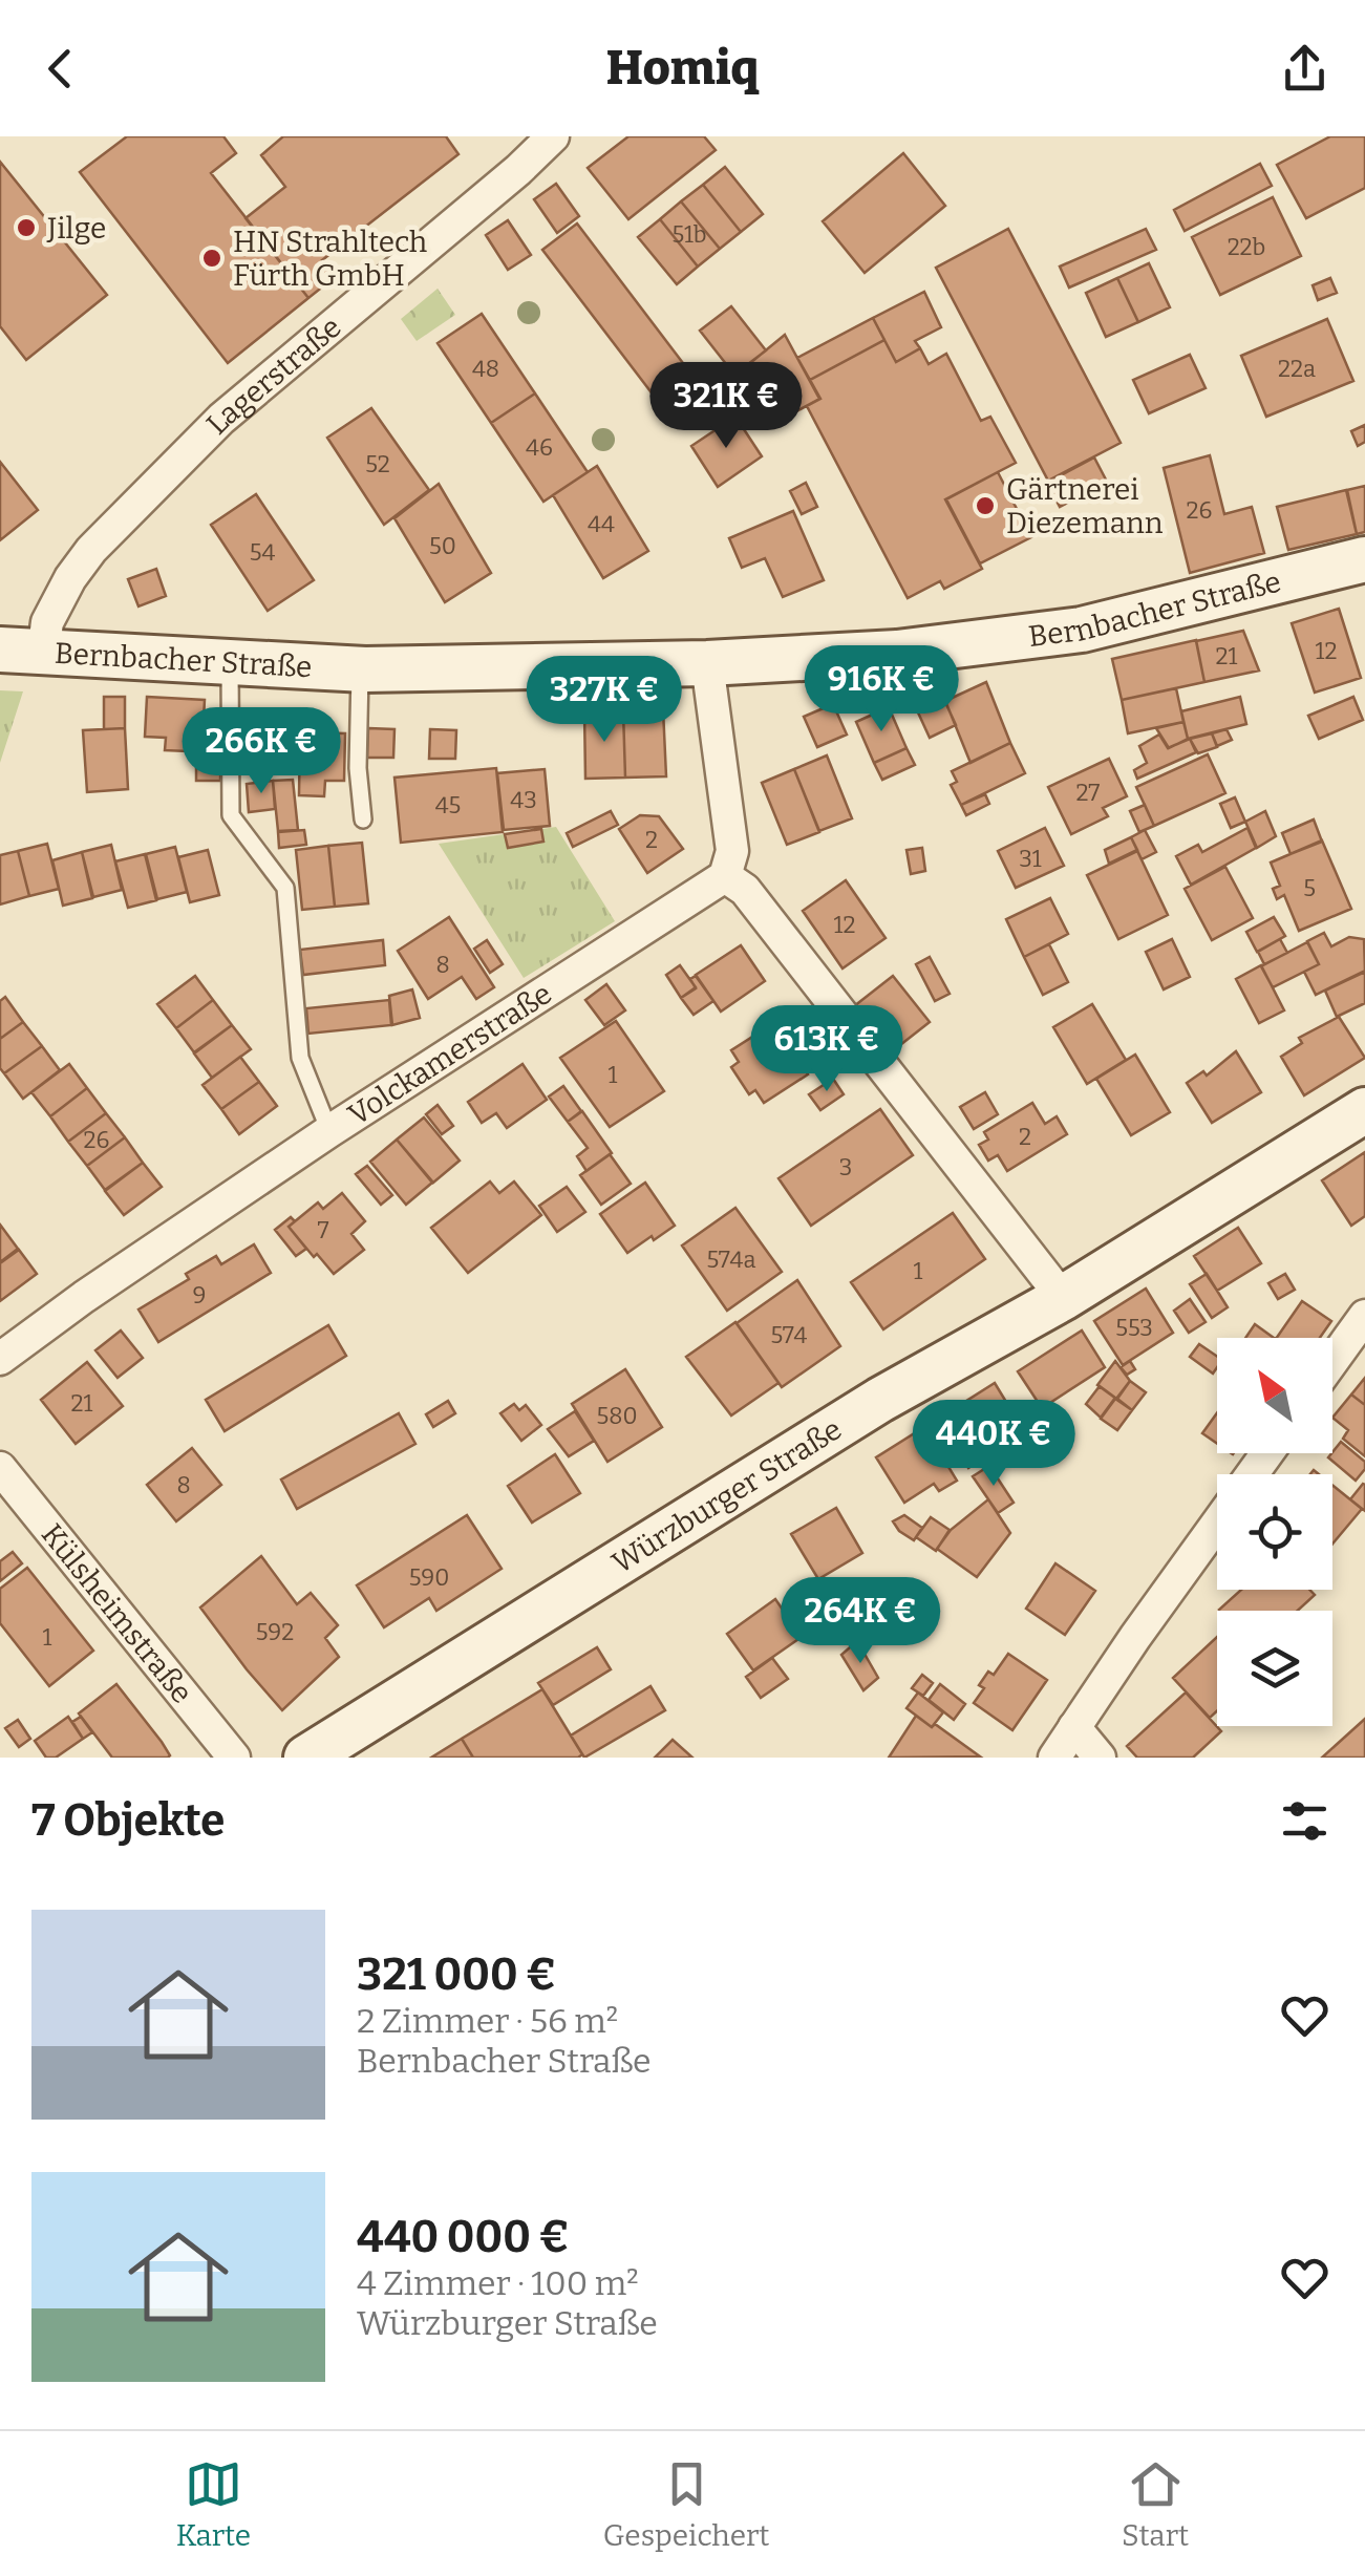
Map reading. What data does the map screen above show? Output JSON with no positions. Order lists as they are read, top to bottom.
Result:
{
  "streets": {
    "street": [
      "Lagerstraße",
      "Bernbacher Straße",
      "Volckamerstraße",
      "Würzburger Straße",
      "Külsheimstraße"
    ]
  },
  "crossings": [
    ["Lagerstraße", "Bernbacher Straße"]
  ],
  "places": ["Jilge", "HN Strahltech Fürth GmbH", "Gärtnerei Diezemann"],
  "house_numbers": [
    "51b",
    "22b",
    "48",
    "22a",
    "46",
    "52",
    "26",
    "44",
    "50",
    "54",
    "12",
    "21",
    "27",
    "43",
    "45",
    "2",
    "31",
    "5",
    "12",
    "8",
    "1",
    "2",
    "26",
    "3",
    "7",
    "574a",
    "1",
    "9",
    "553",
    "574",
    "21",
    "580",
    "8",
    "590",
    "592",
    "1"
  ],
  "north": "top left",
  "page": {
    "header": "Homiq",
    "price": [
      "321K €",
      "916K €",
      "327K €",
      "266K €",
      "613K €",
      "440K €",
      "264K €"
    ],
    "heading": "7 Objekte",
    "list": [
      {
        "name": "321 000 €",
        "note": "2 Zimmer · 56 m² · Bernbacher Straße"
      },
      {
        "name": "440 000 €",
        "note": "4 Zimmer · 100 m² · Würzburger Straße"
      }
    ],
    "tabs": ["Karte", "Gespeichert", "Start"]
  }
}
